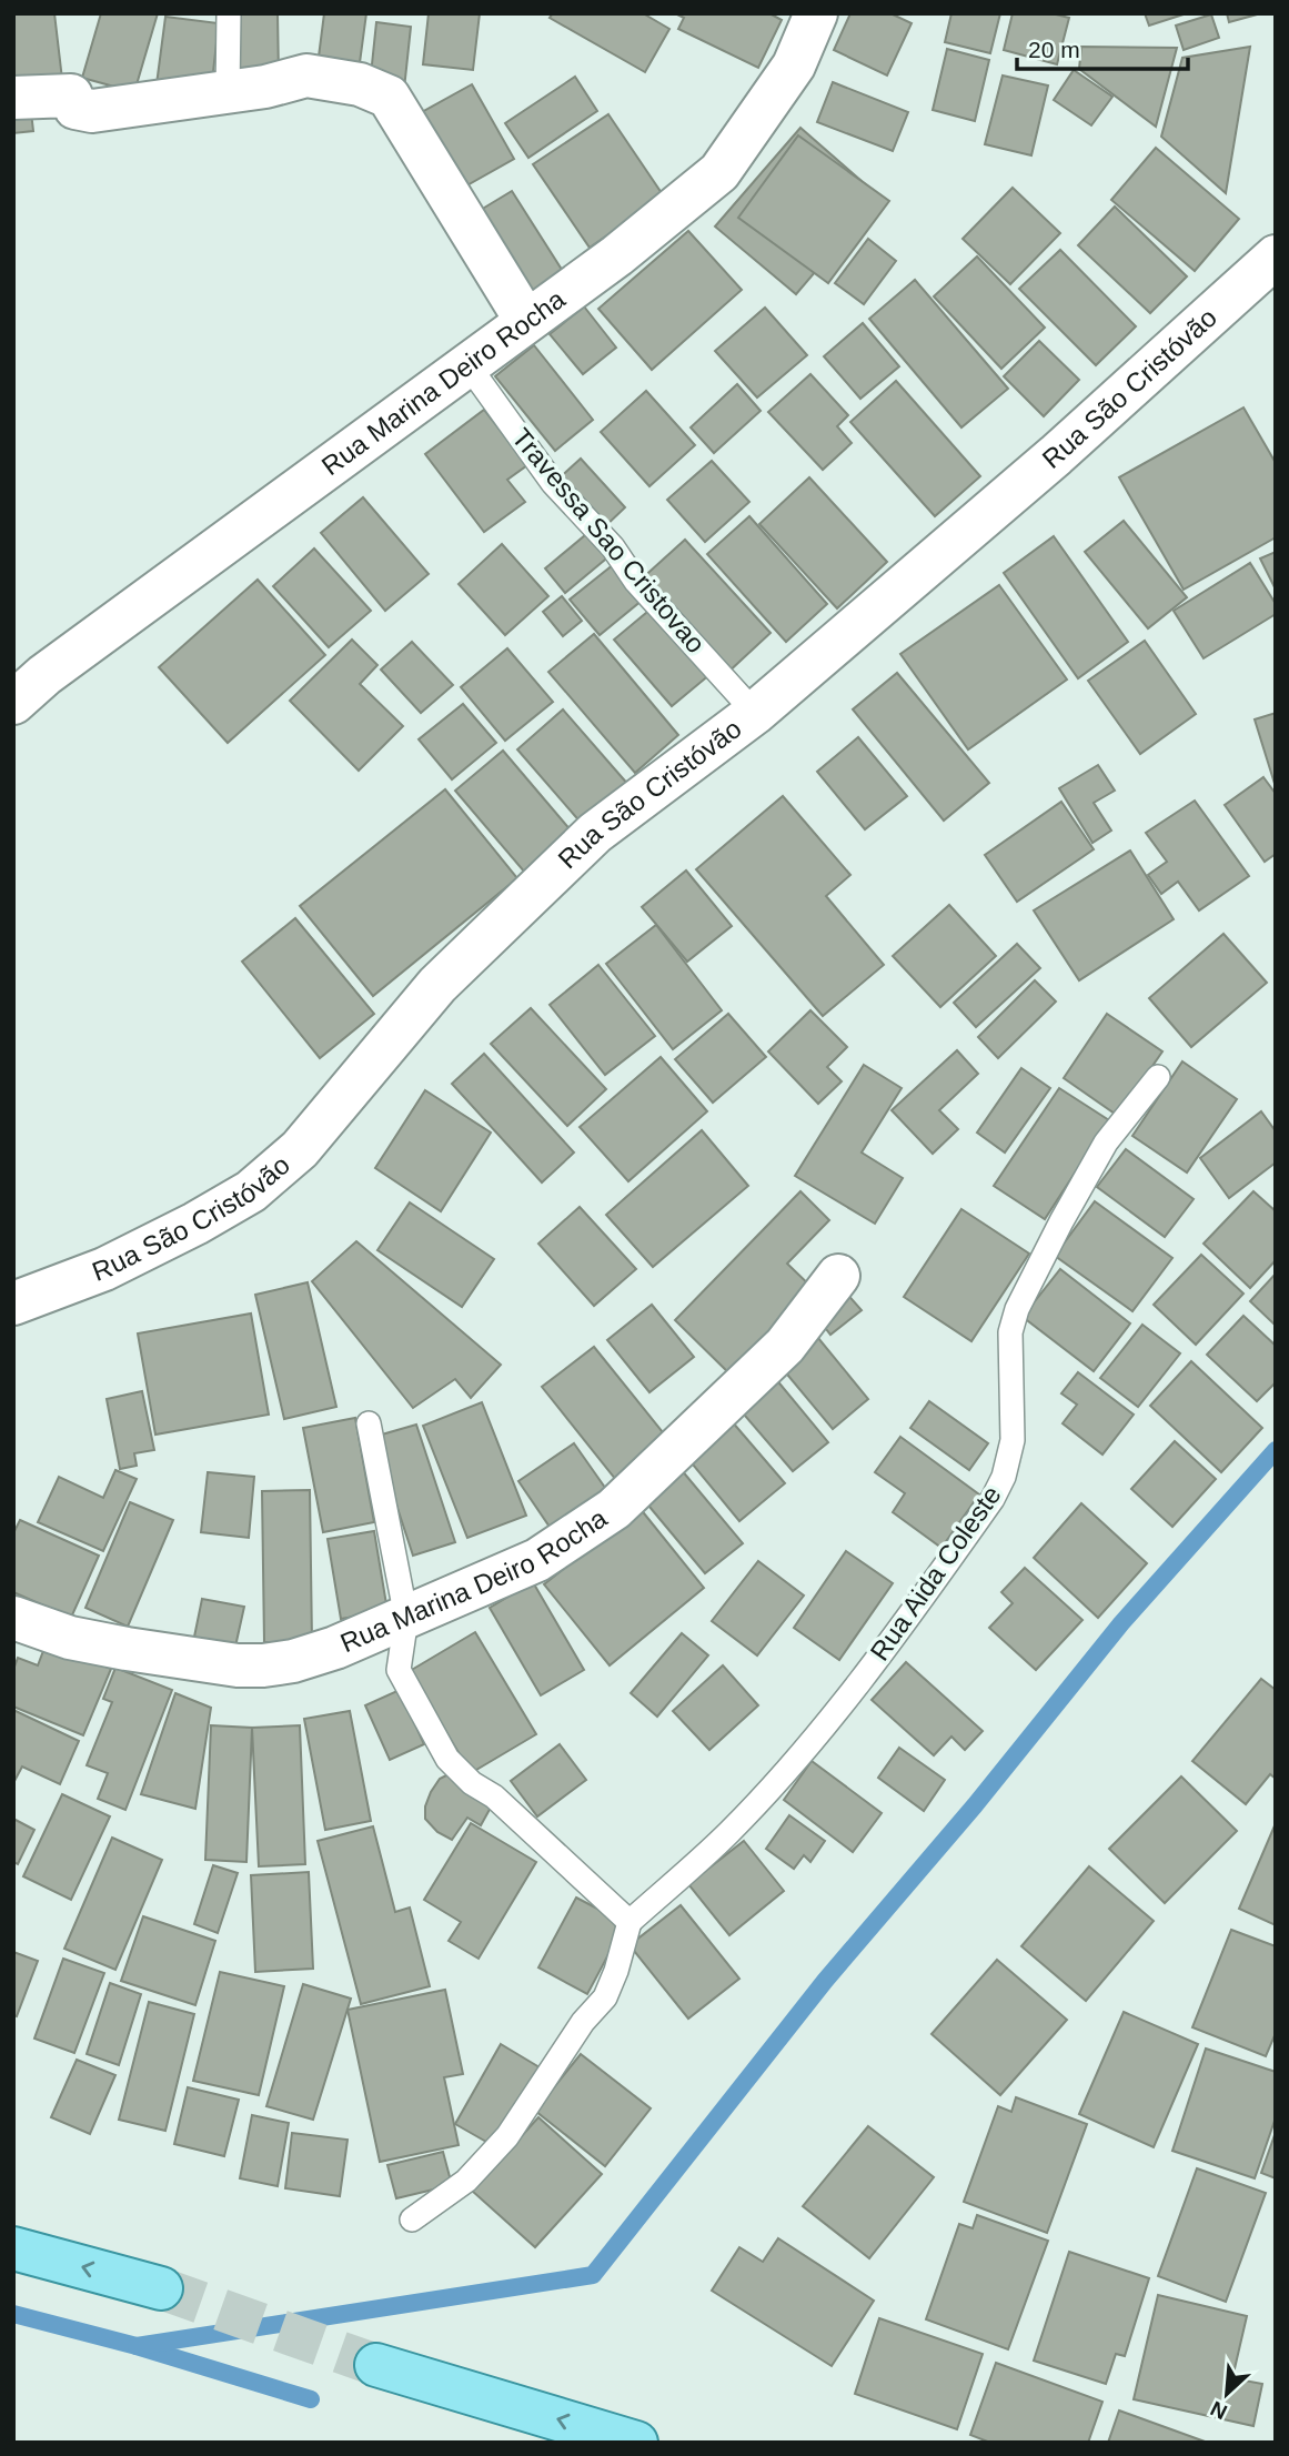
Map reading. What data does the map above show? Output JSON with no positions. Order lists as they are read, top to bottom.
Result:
{
  "streets": {
    "street": ["Rua Marina Deiro Rocha", "Rua São Cristóvão"],
    "lane": ["Travessa Sao Cristovao", "Rua Aida Coleste"]
  },
  "crossings": [
    ["Rua Marina Deiro Rocha", "Travessa Sao Cristovao"],
    ["Rua São Cristóvão", "Travessa Sao Cristovao"]
  ],
  "scale_bar": "20 m",
  "north": "bottom left"
}
